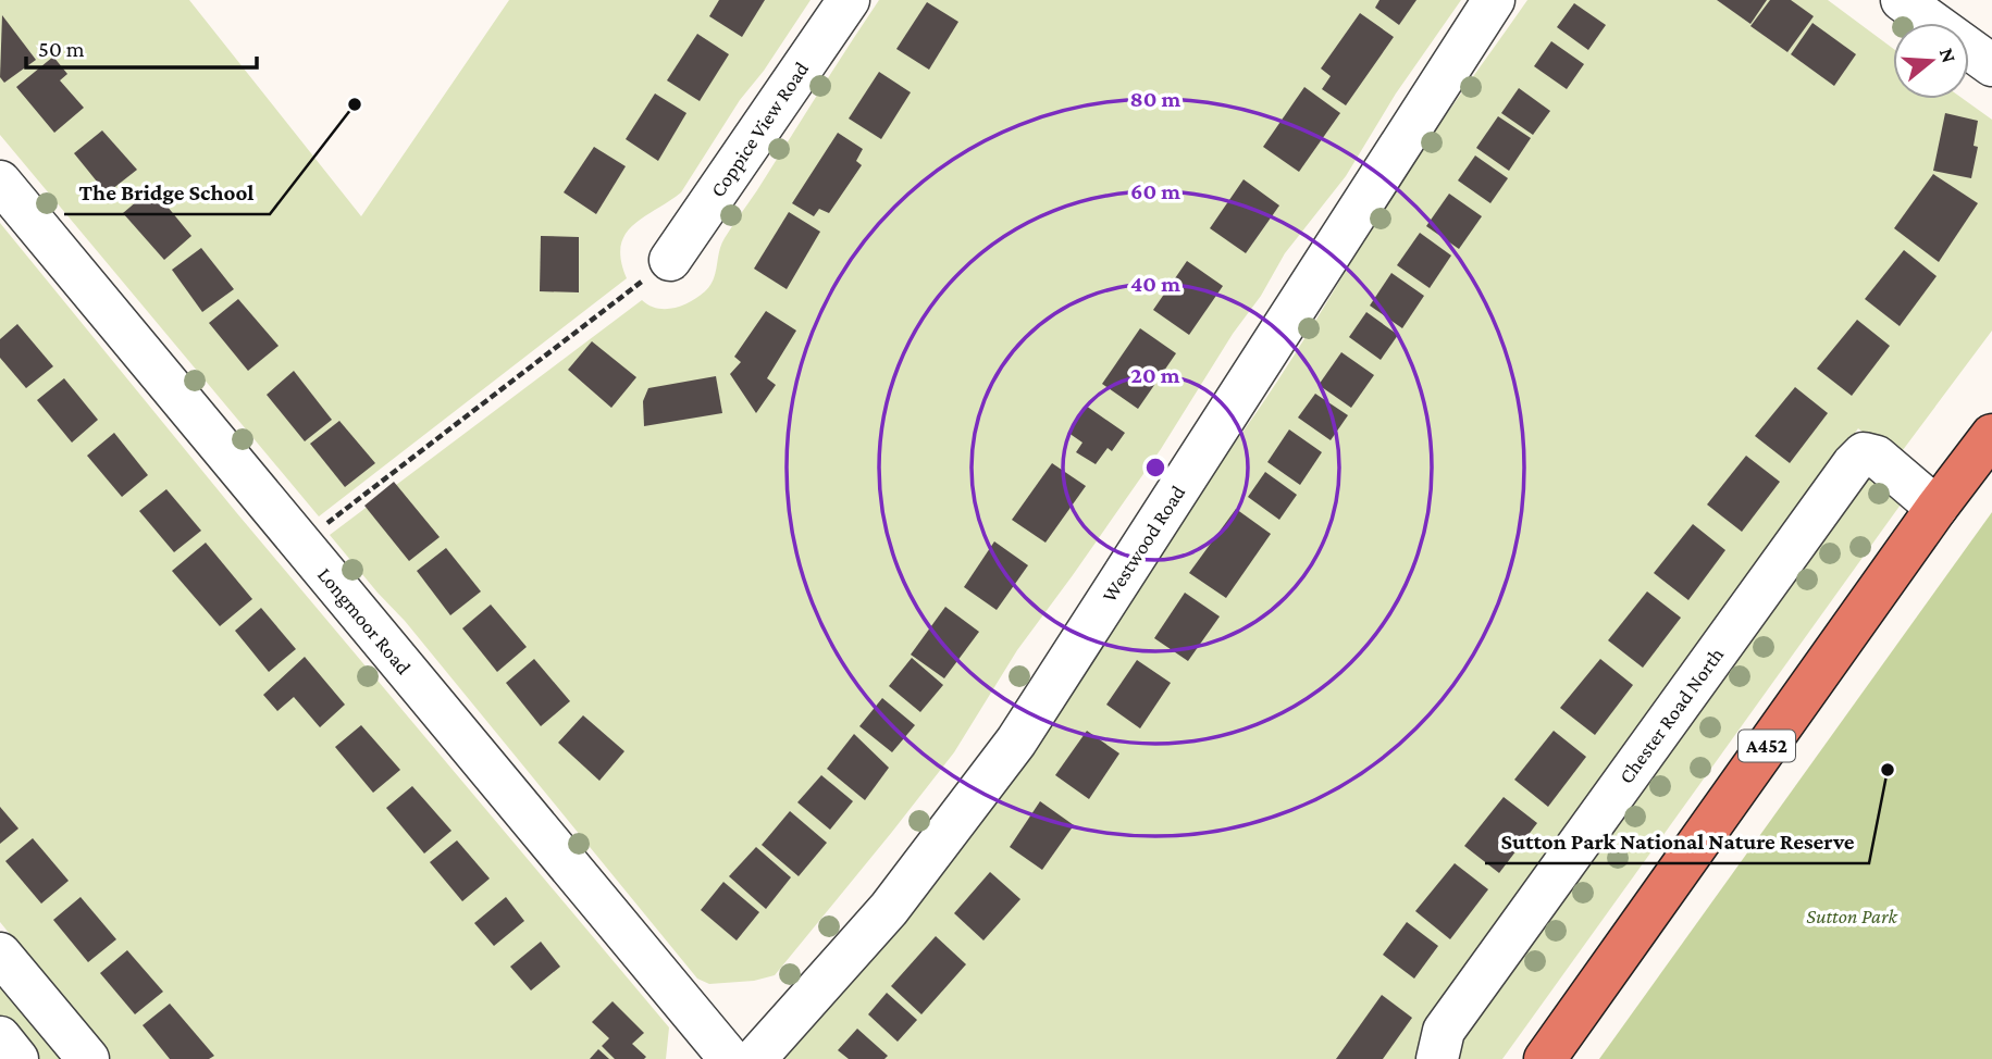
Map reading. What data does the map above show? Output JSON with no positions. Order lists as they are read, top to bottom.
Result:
{
  "streets": {
    "highway": ["A452"],
    "street": [
      "Coppice View Road",
      "Westwood Road",
      "Longmoor Road",
      "Chester Road North"
    ]
  },
  "crossings": [
    ["Chester Road North", "A452"]
  ],
  "parks": ["Sutton Park"],
  "places": ["The Bridge School", "Sutton Park National Nature Reserve"],
  "scale_bar": "50 m",
  "north": "right",
  "rings": [
    "80 m",
    "60 m",
    "40 m",
    "20 m"
  ]
}
